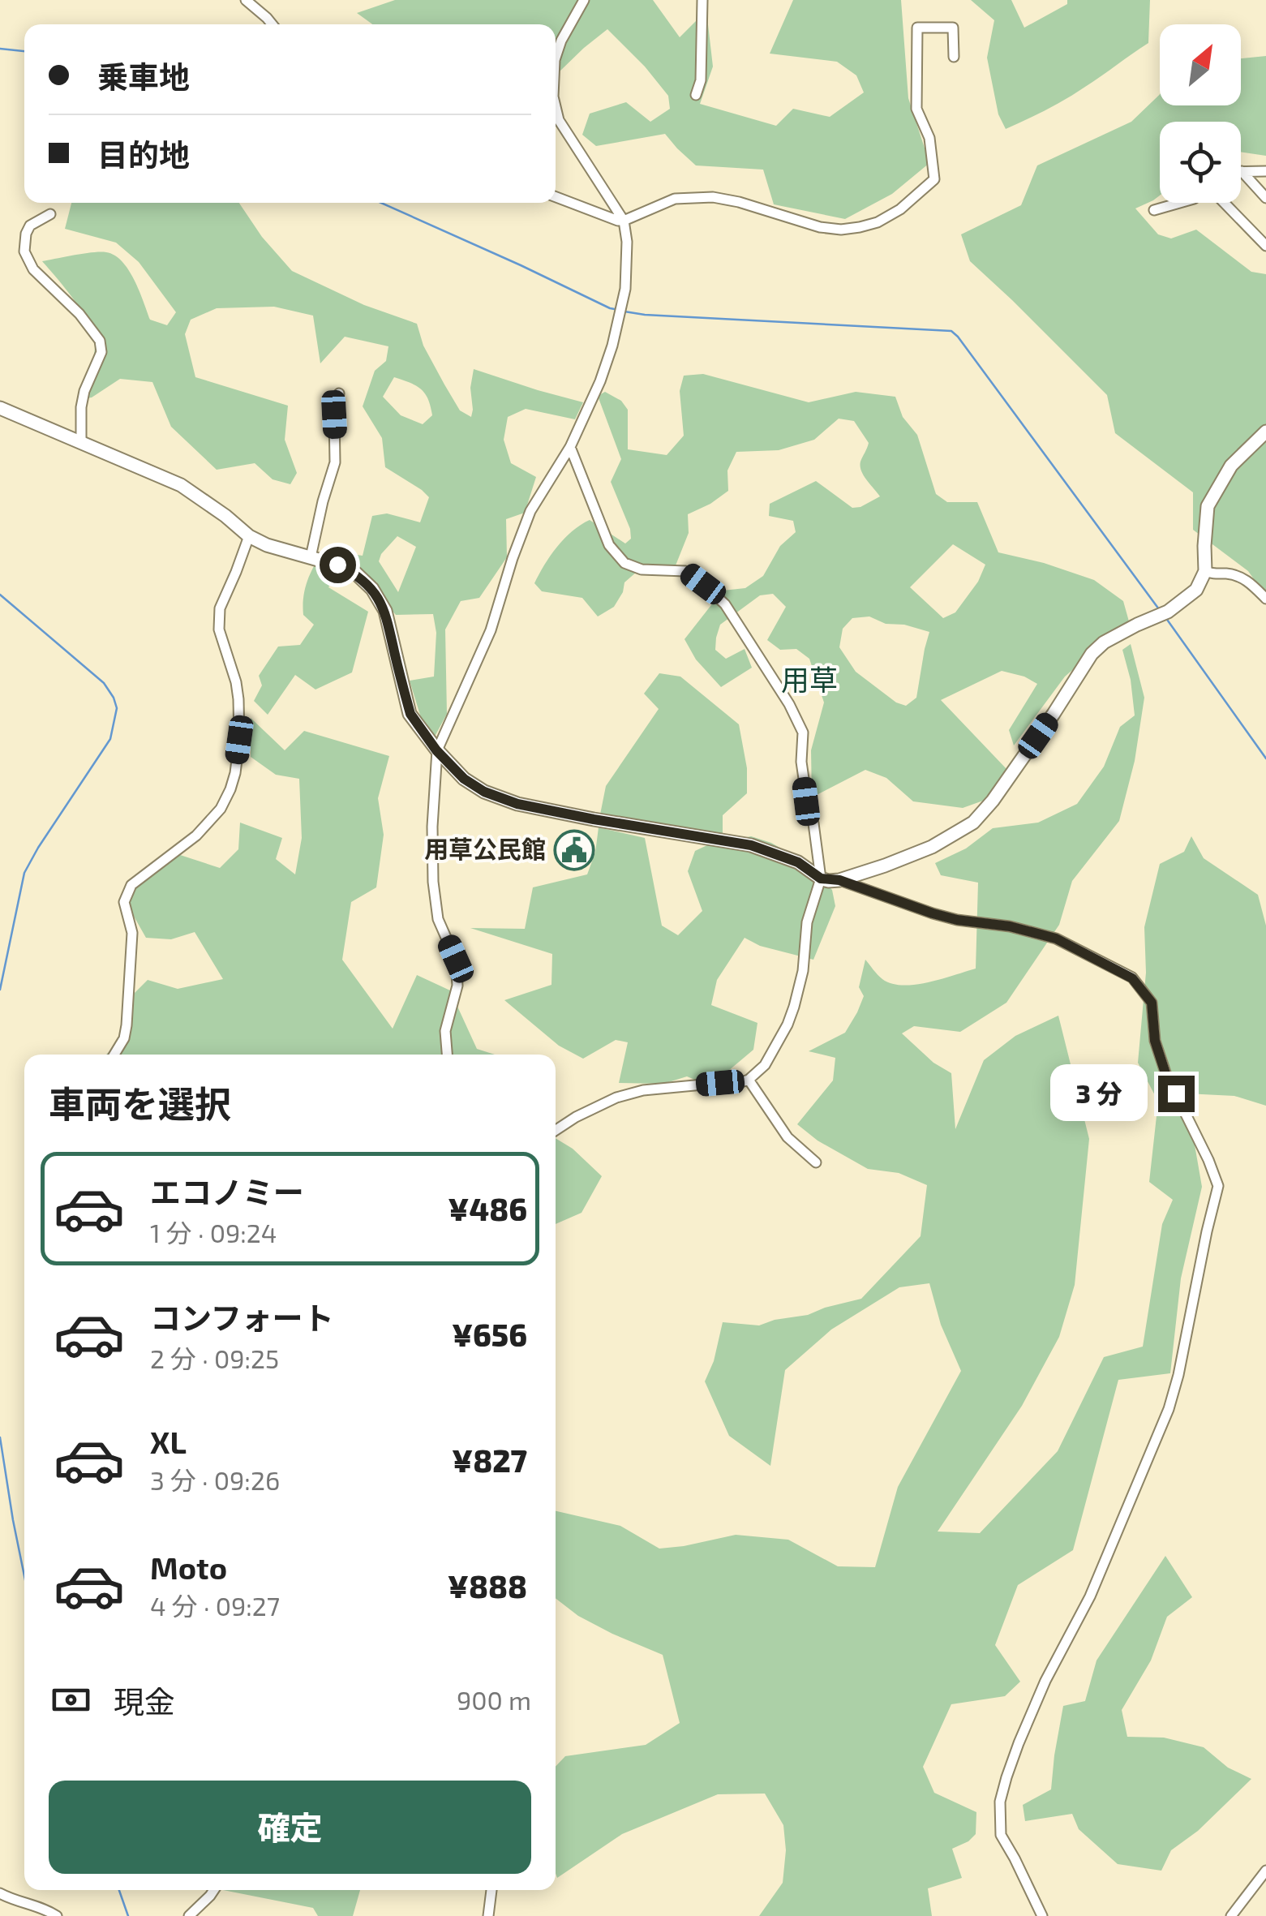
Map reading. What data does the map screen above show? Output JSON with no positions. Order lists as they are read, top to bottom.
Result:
{
  "districts": ["用草"],
  "places": {
    "public building": ["用草公民館"]
  },
  "north": "top right",
  "page": {
    "banner": ["乗車地", "目的地"],
    "heading": "車両を選択",
    "bubble": "3 分",
    "list": [
      {
        "name": "エコノミー",
        "note": "1 分 · 09:24",
        "value": "¥486"
      },
      {
        "name": "コンフォート",
        "note": "2 分 · 09:25",
        "value": "¥656"
      },
      {
        "name": "XL",
        "note": "3 分 · 09:26",
        "value": "¥827"
      },
      {
        "name": "Moto",
        "note": "4 分 · 09:27",
        "value": "¥888"
      }
    ],
    "pay": ["現金", "900 m"],
    "buttons": "確定"
  }
}
